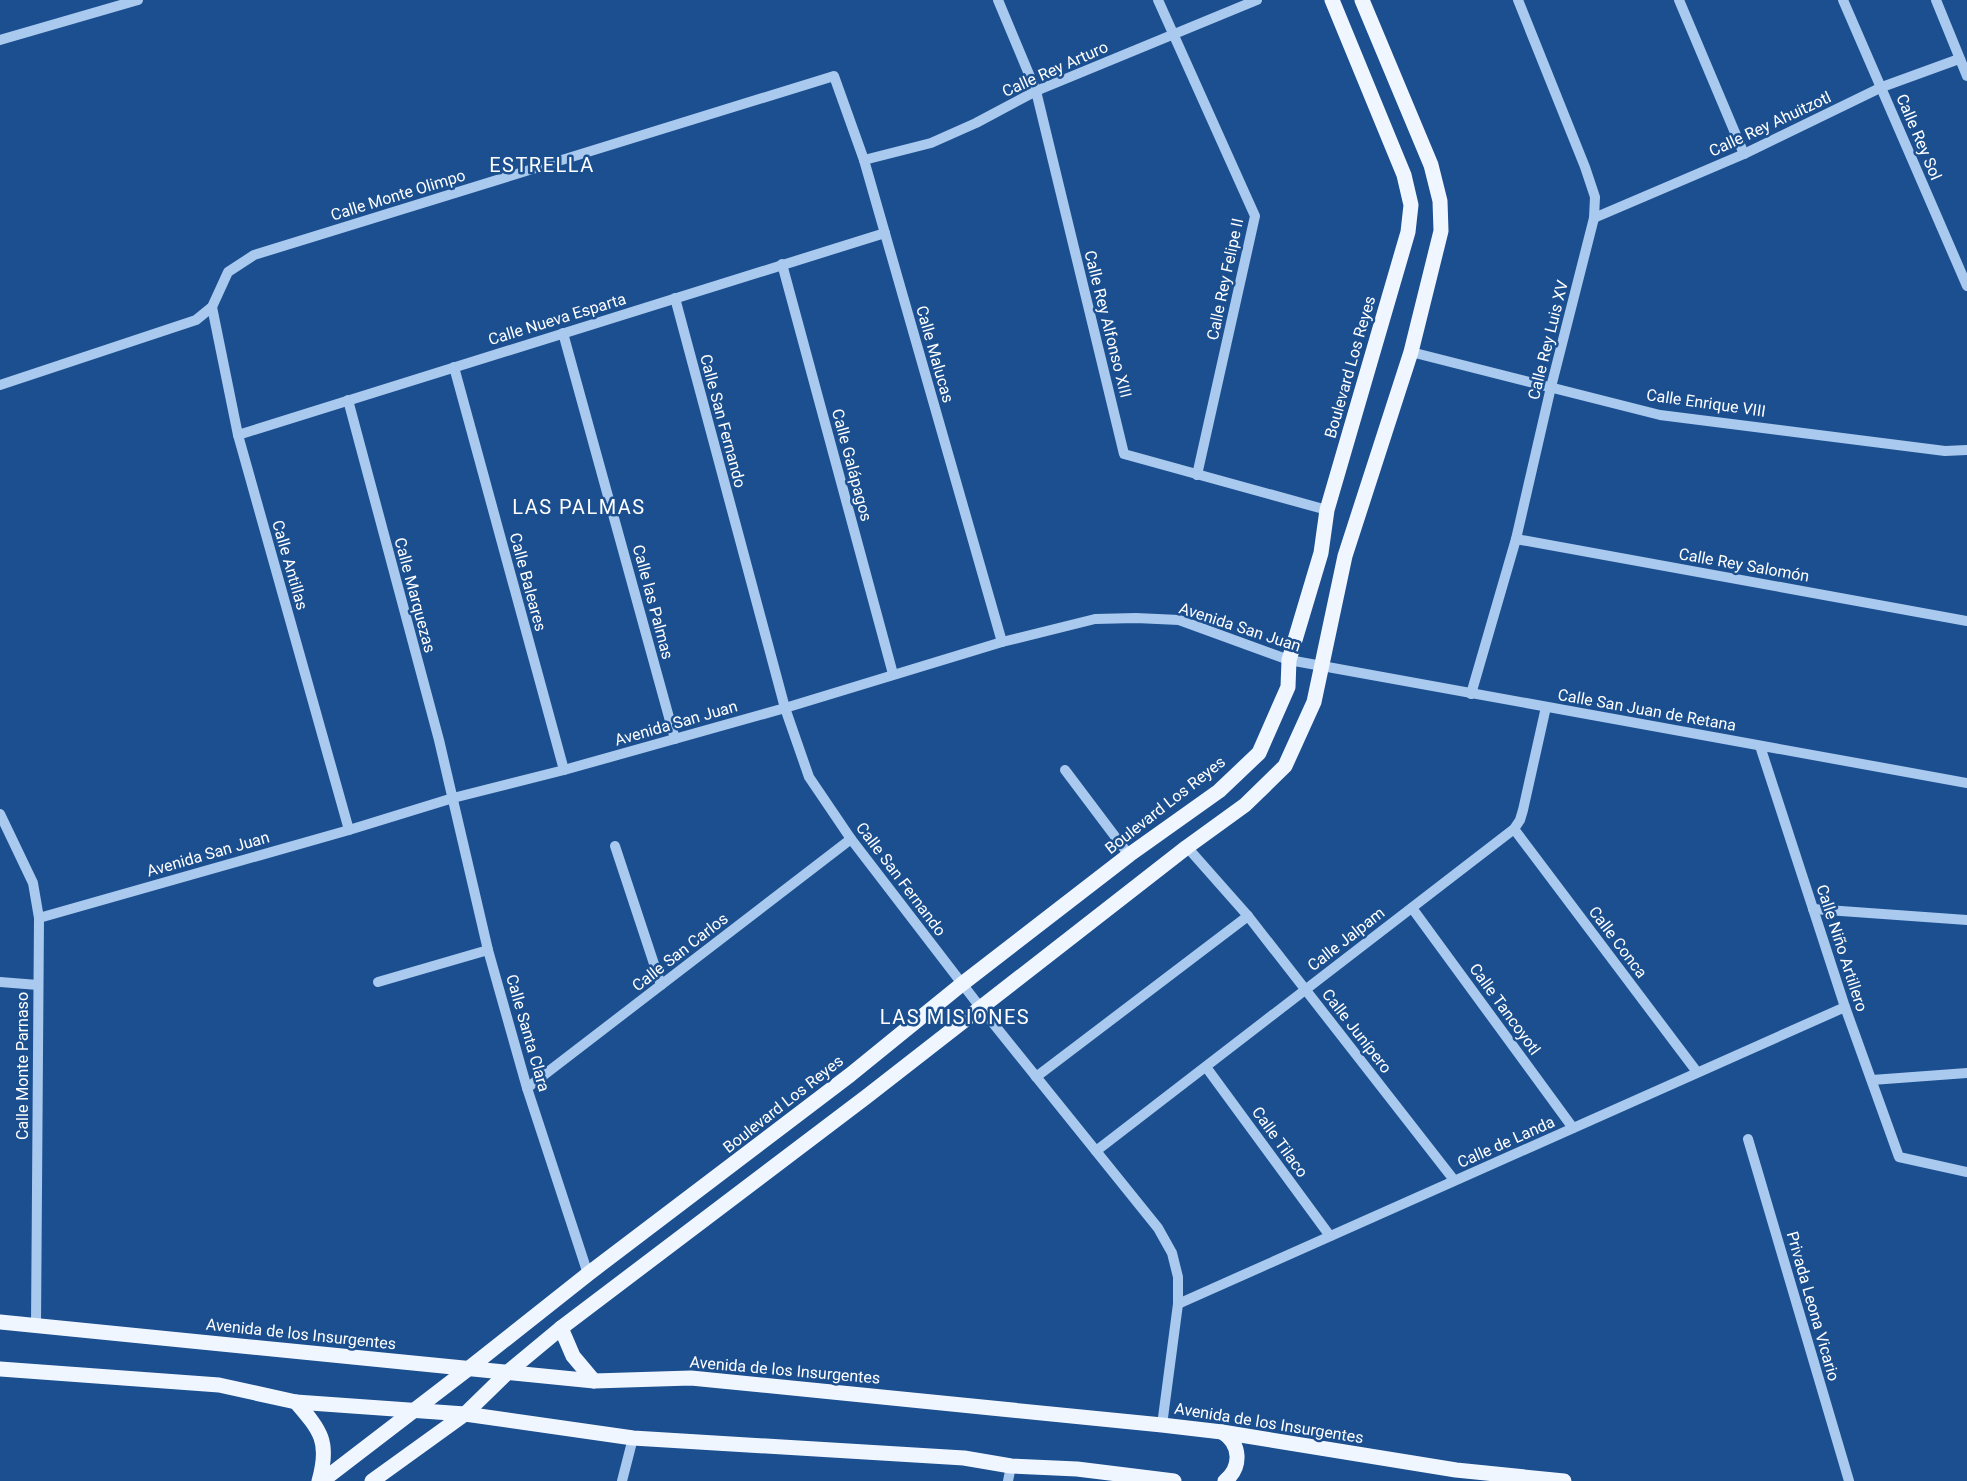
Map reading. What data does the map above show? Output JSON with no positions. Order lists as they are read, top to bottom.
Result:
{
  "streets": {
    "main road": ["Boulevard Los Reyes", "Avenida de los Insurgentes"],
    "street": [
      "Calle Rey Arturo",
      "Calle Rey Ahuitzotl",
      "Calle Rey Sol",
      "Calle Monte Olimpo",
      "Calle Rey Felipe II",
      "Calle Nueva Esparta",
      "Calle Rey Alfonso XIII",
      "Calle Rey Luis XV",
      "Calle Malucas",
      "Calle Enrique VIII",
      "Calle San Fernando",
      "Calle Galápagos",
      "Calle Antillas",
      "Calle Rey Salomón",
      "Calle Baleares",
      "Calle Marquezas",
      "Calle las Palmas",
      "Avenida San Juan",
      "Calle San Juan de Retana",
      "Calle Jalpam",
      "Calle Conca",
      "Calle Niño Artillero",
      "Calle San Carlos",
      "Calle Tancoyotl",
      "Calle Junípero",
      "Calle Santa Clara",
      "Calle Monte Parnaso",
      "Calle Tilaco",
      "Calle de Landa",
      "Privada Leona Vicario"
    ]
  },
  "crossings": [
    ["Calle Rey Arturo", "Calle Rey Felipe II"],
    ["Calle Rey Arturo", "Calle Rey Alfonso XIII"],
    ["Calle Rey Arturo", "Calle Malucas"],
    ["Calle Rey Ahuitzotl", "Calle Rey Sol"],
    ["Calle Rey Ahuitzotl", "Calle Rey Luis XV"],
    ["Calle Monte Olimpo", "Calle Malucas"],
    ["Calle Monte Olimpo", "Calle Antillas"],
    ["Calle Rey Felipe II", "Calle Rey Alfonso XIII"],
    ["Calle Nueva Esparta", "Calle Malucas"],
    ["Calle Nueva Esparta", "Calle San Fernando"],
    ["Calle Nueva Esparta", "Calle Galápagos"],
    ["Calle Nueva Esparta", "Calle Antillas"],
    ["Calle Nueva Esparta", "Calle Baleares"],
    ["Calle Nueva Esparta", "Calle Marquezas"],
    ["Calle Nueva Esparta", "Calle las Palmas"],
    ["Calle Rey Alfonso XIII", "Boulevard Los Reyes"],
    ["Calle Rey Luis XV", "Calle Enrique VIII"],
    ["Calle Rey Luis XV", "Calle Rey Salomón"],
    ["Calle Rey Luis XV", "Calle San Juan de Retana"],
    ["Calle Malucas", "Avenida San Juan"],
    ["Boulevard Los Reyes", "Calle San Fernando"],
    ["Boulevard Los Reyes", "Avenida San Juan"],
    ["Boulevard Los Reyes", "Calle Santa Clara"],
    ["Boulevard Los Reyes", "Avenida de los Insurgentes"],
    ["Calle San Fernando", "Avenida San Juan"],
    ["Calle San Fernando", "Calle Jalpam"],
    ["Calle San Fernando", "Calle San Carlos"],
    ["Calle San Fernando", "Calle de Landa"],
    ["Calle San Fernando", "Avenida de los Insurgentes"],
    ["Calle Galápagos", "Avenida San Juan"],
    ["Calle Antillas", "Avenida San Juan"],
    ["Calle Baleares", "Avenida San Juan"],
    ["Calle Marquezas", "Avenida San Juan"],
    ["Calle Marquezas", "Calle Santa Clara"],
    ["Calle las Palmas", "Avenida San Juan"],
    ["Avenida San Juan", "Calle San Juan de Retana"],
    ["Avenida San Juan", "Calle Santa Clara"],
    ["Avenida San Juan", "Calle Monte Parnaso"],
    ["Calle San Juan de Retana", "Calle Niño Artillero"],
    ["Calle Jalpam", "Calle Conca"],
    ["Calle Jalpam", "Calle Tancoyotl"],
    ["Calle Jalpam", "Calle Junípero"],
    ["Calle Jalpam", "Calle Tilaco"],
    ["Calle Conca", "Calle de Landa"],
    ["Calle Niño Artillero", "Calle de Landa"],
    ["Calle San Carlos", "Calle Santa Clara"],
    ["Calle Tancoyotl", "Calle de Landa"],
    ["Calle Junípero", "Calle de Landa"],
    ["Calle Monte Parnaso", "Avenida de los Insurgentes"],
    ["Calle Tilaco", "Calle de Landa"]
  ],
  "districts": ["ESTRELLA", "LAS PALMAS", "LAS MISIONES"]
}
